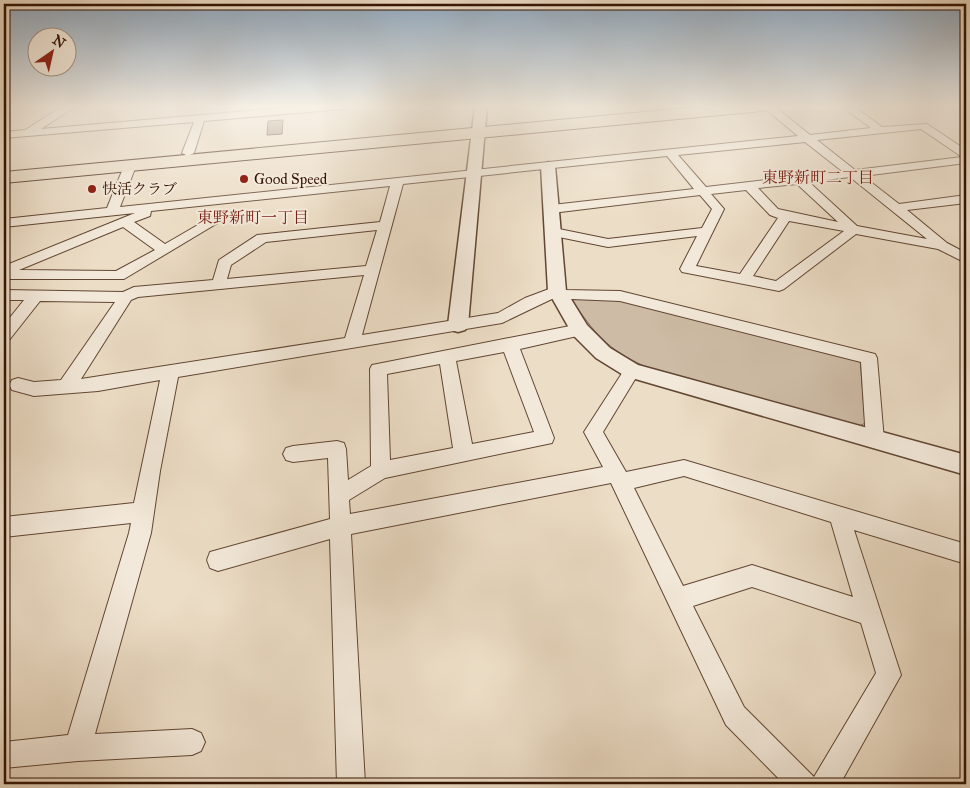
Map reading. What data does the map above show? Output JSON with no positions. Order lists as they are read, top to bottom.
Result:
{
  "districts": ["東野新町二丁目", "東野新町一丁目"],
  "places": ["Good Speed", "快活クラブ"],
  "north": "top right"
}
